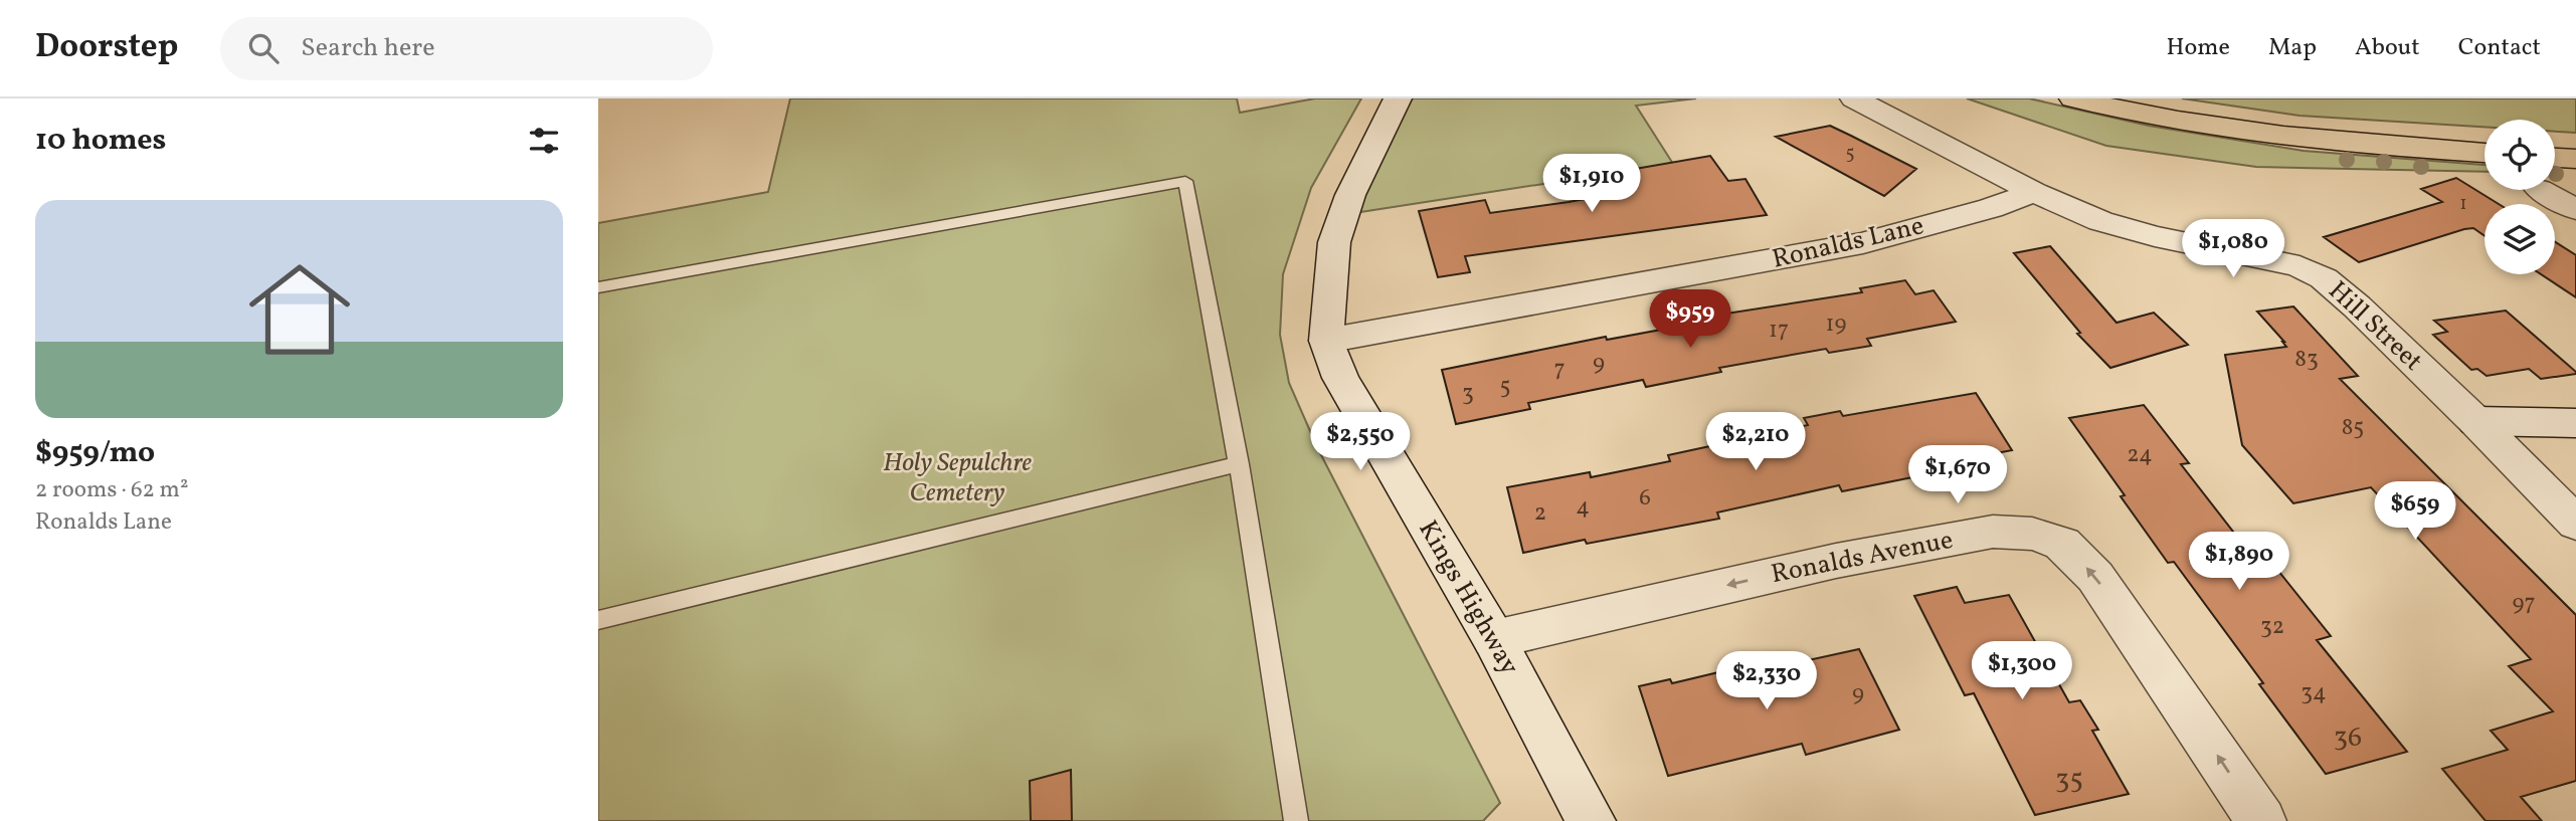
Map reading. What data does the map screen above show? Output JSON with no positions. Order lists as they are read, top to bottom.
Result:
{
  "streets": {
    "street": [
      "Ronalds Lane",
      "Hill Street",
      "Ronalds Avenue",
      "Kings Highway"
    ]
  },
  "crossings": [
    ["Ronalds Lane", "Hill Street"],
    ["Ronalds Lane", "Kings Highway"],
    ["Ronalds Avenue", "Kings Highway"]
  ],
  "one_way": ["Ronalds Avenue"],
  "parks": ["Holy Sepulchre Cemetery"],
  "house_numbers": [
    "5",
    "1",
    "19",
    "17",
    "83",
    "9",
    "7",
    "5",
    "3",
    "85",
    "24",
    "6",
    "4",
    "2",
    "97",
    "32",
    "34",
    "9",
    "36",
    "35"
  ],
  "page": {
    "header": "Doorstep",
    "search": "Search here",
    "nav": [
      "Home",
      "Map",
      "About",
      "Contact"
    ],
    "heading": "10 homes",
    "price": [
      "$1,910",
      "$1,080",
      "$959",
      "$2,550",
      "$2,210",
      "$1,670",
      "$659",
      "$1,890",
      "$1,300",
      "$2,330"
    ],
    "list": [
      {
        "name": "$959/mo",
        "note": "2 rooms · 62 m² · Ronalds Lane"
      }
    ]
  }
}
